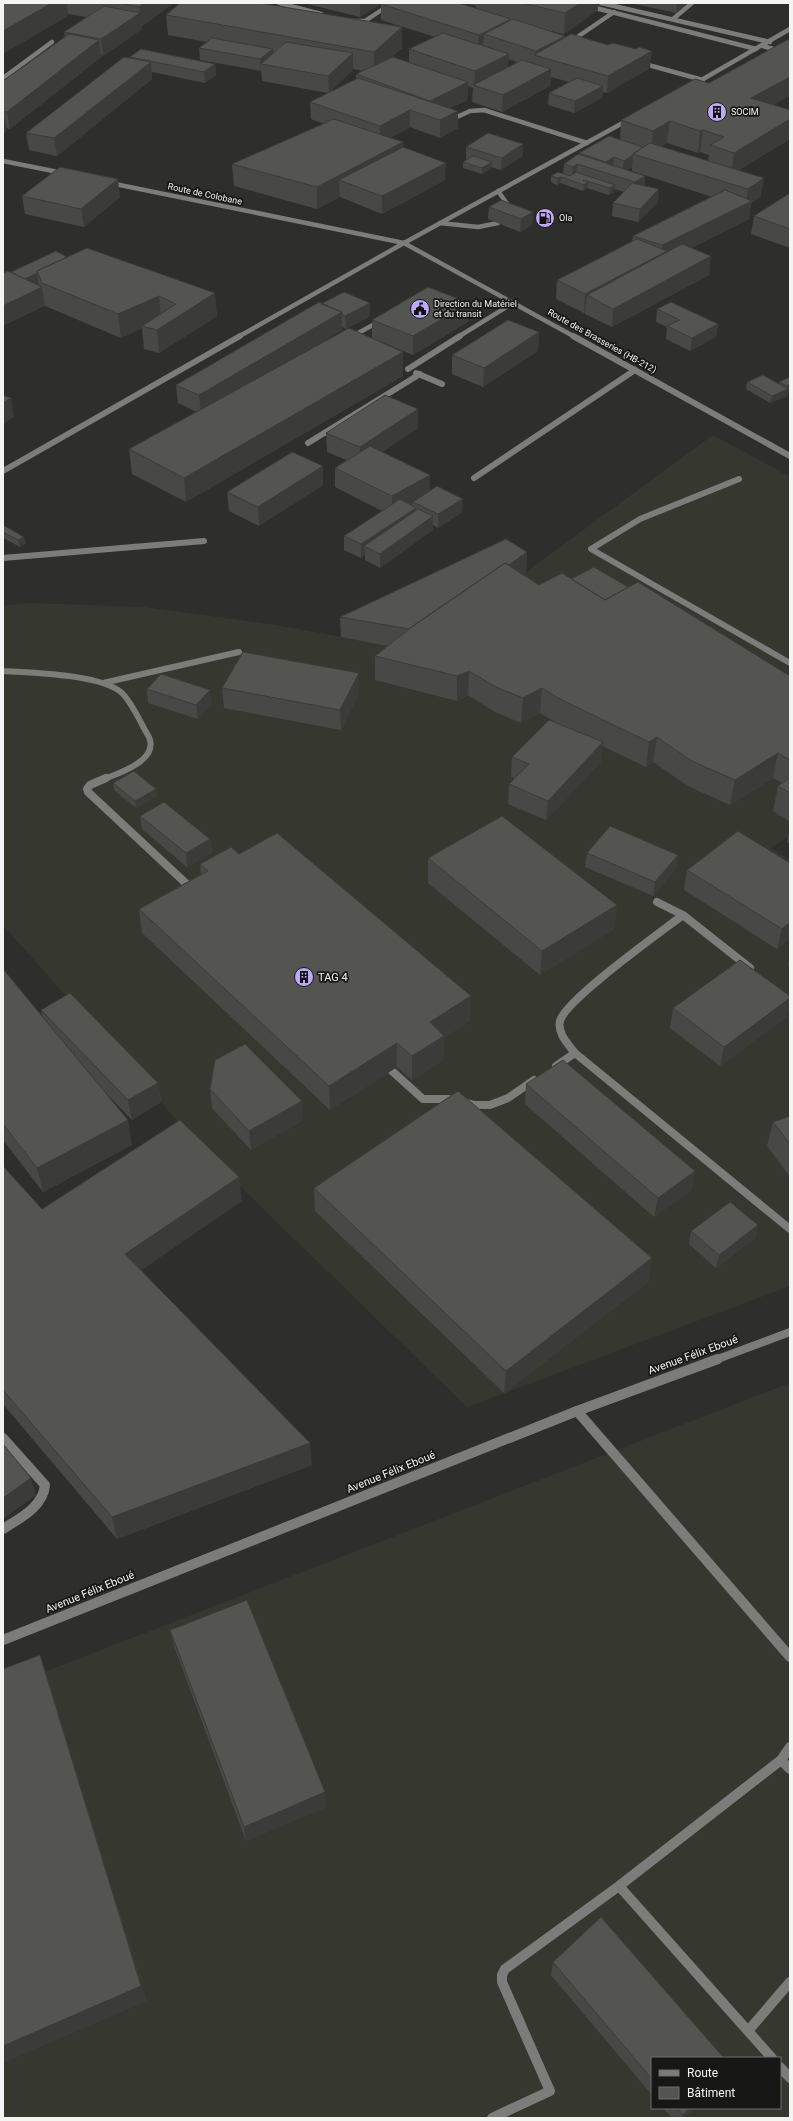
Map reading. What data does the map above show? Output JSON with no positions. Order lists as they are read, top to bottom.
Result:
{
  "streets": {
    "street": ["Route de Colobane", "Route des Brasseries (HB-212)", "Avenue Félix Eboué"]
  },
  "crossings": [
    ["Route de Colobane", "Route des Brasseries (HB-212)"]
  ],
  "places": {
    "building": ["SOCIM", "TAG 4"],
    "fuel station": ["Ola"],
    "public building": ["Direction du Matériel et du transit"]
  },
  "legend": ["Route", "Bâtiment"]
}
